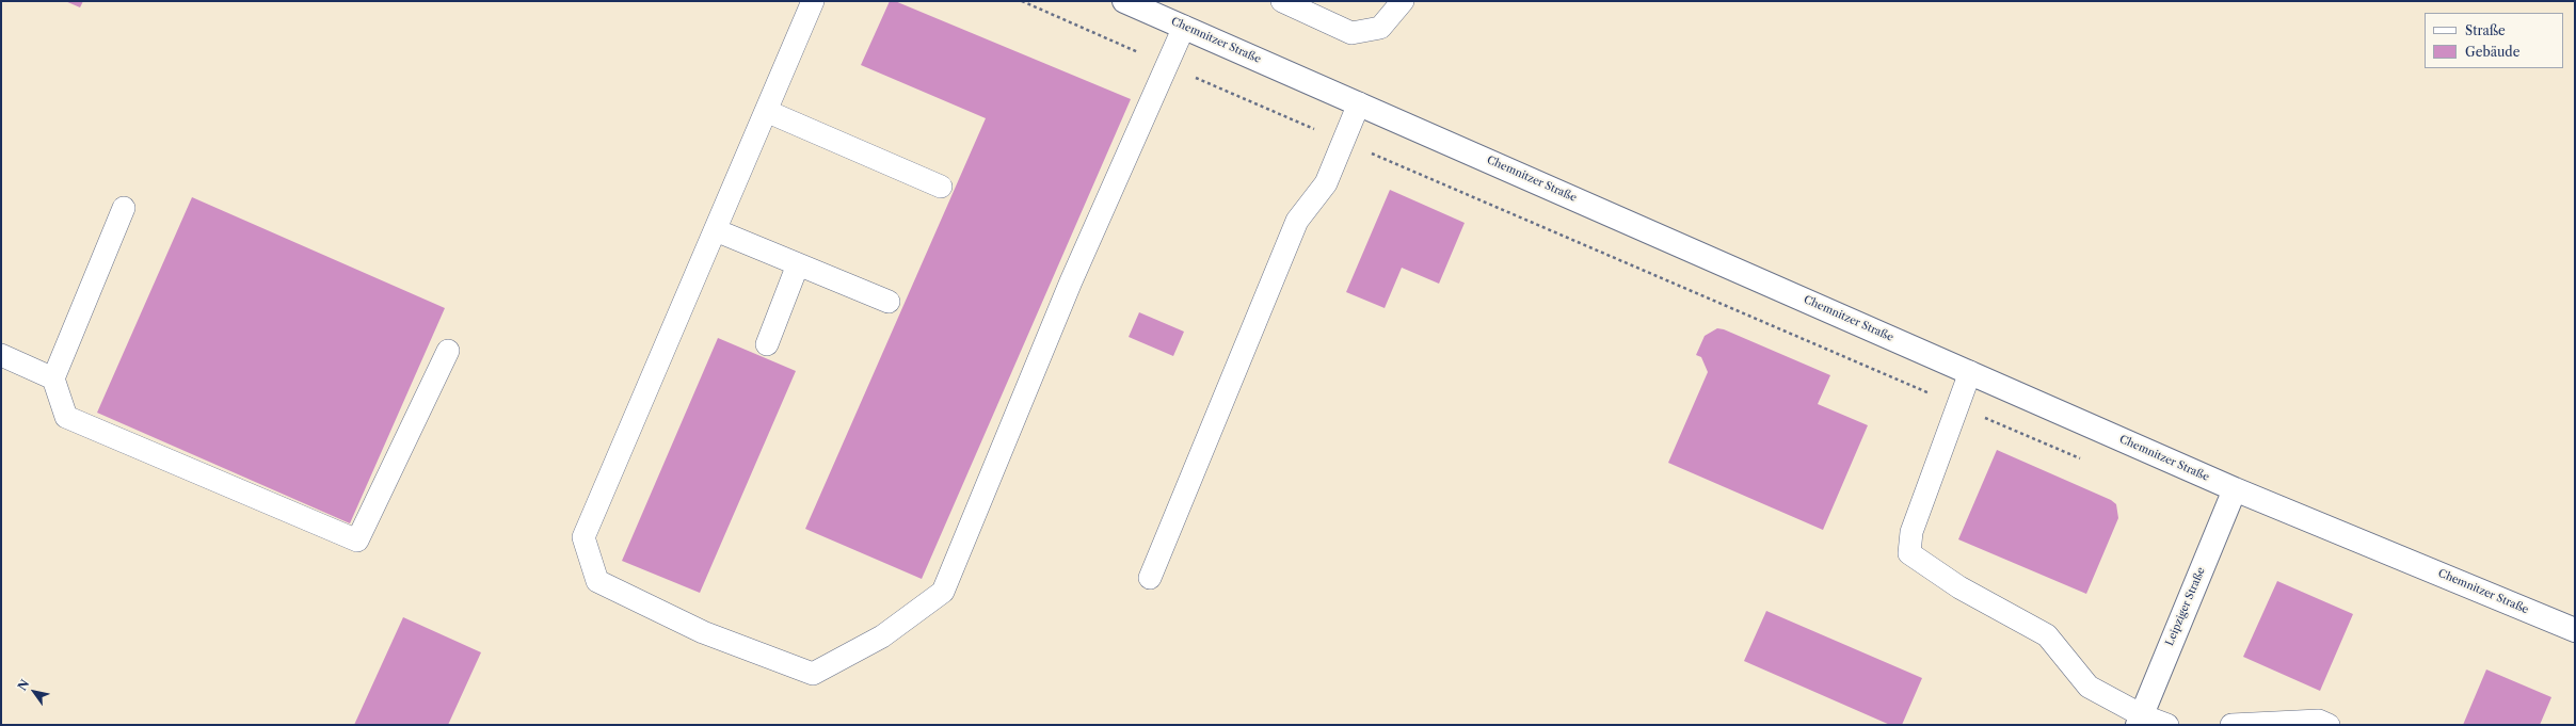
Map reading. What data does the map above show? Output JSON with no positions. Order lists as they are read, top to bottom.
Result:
{
  "streets": {
    "street": ["Chemnitzer Straße", "Leipziger Straße"]
  },
  "crossings": [
    ["Chemnitzer Straße", "Leipziger Straße"]
  ],
  "legend": ["Straße", "Gebäude"],
  "north": "top left"
}
